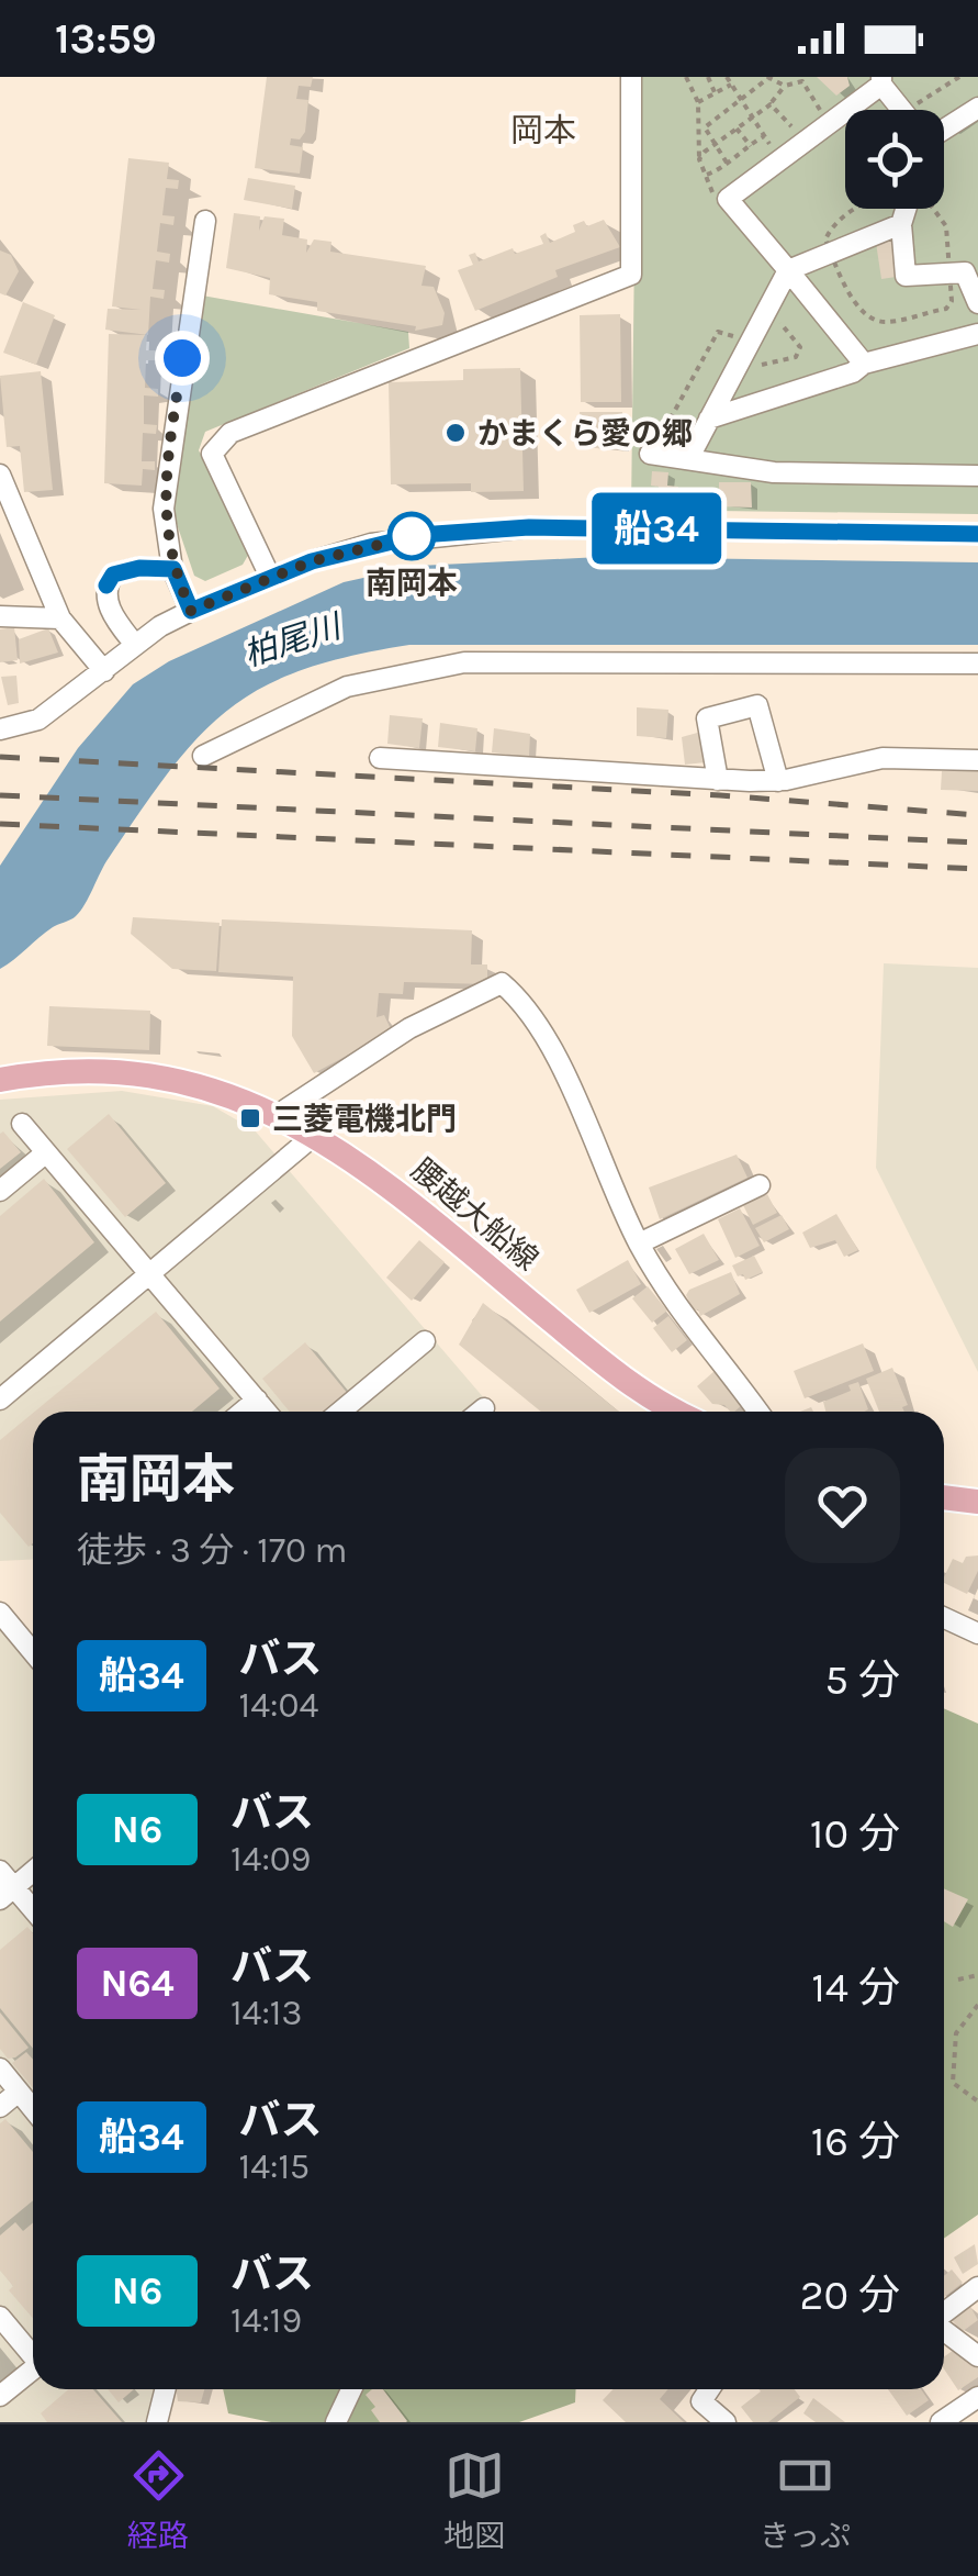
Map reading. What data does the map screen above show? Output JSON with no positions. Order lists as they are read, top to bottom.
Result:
{
  "streets": {
    "main road": ["腰越大船線"]
  },
  "districts": ["岡本"],
  "water": ["柏尾川"],
  "places": {
    "other": ["かまくら愛の郷", "南岡本"],
    "transit": ["三菱電機北門"]
  },
  "lines": ["bus line 船34"],
  "page": {
    "status": "13:59",
    "on_map": "船34",
    "heading": ["南岡本", "徒歩 · 3 分 · 170 m"],
    "list": [
      {
        "mark": "船34",
        "name": "バス",
        "note": "14:04",
        "value": "5 分"
      },
      {
        "mark": "N6",
        "name": "バス",
        "note": "14:09",
        "value": "10 分"
      },
      {
        "mark": "N64",
        "name": "バス",
        "note": "14:13",
        "value": "14 分"
      },
      {
        "mark": "船34",
        "name": "バス",
        "note": "14:15",
        "value": "16 分"
      },
      {
        "mark": "N6",
        "name": "バス",
        "note": "14:19",
        "value": "20 分"
      }
    ],
    "tabs": ["経路", "地図", "きっぷ"]
  }
}
